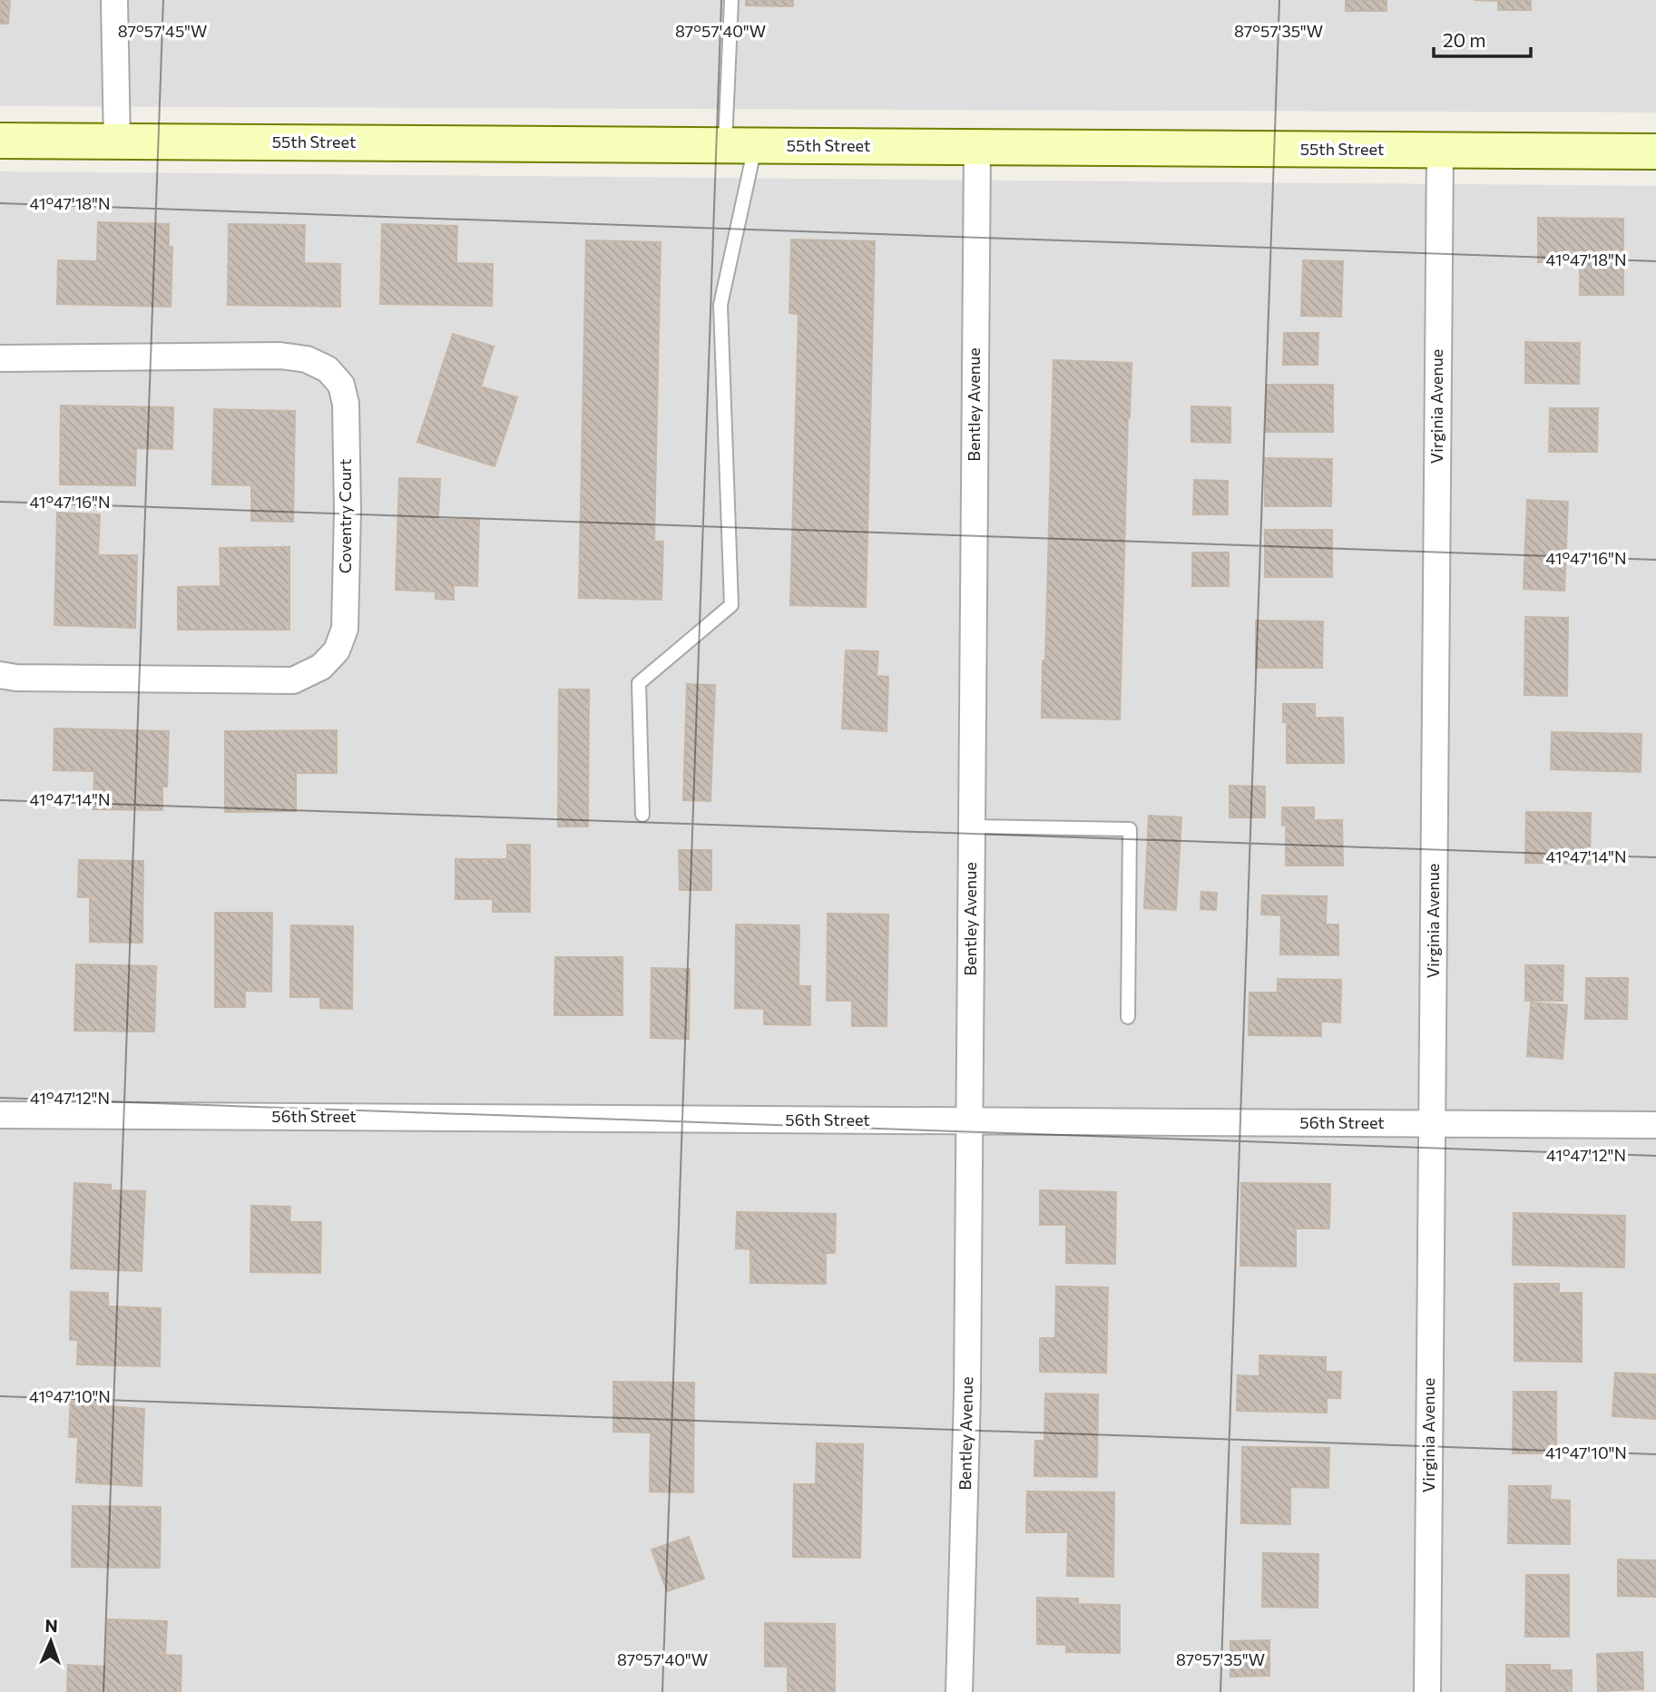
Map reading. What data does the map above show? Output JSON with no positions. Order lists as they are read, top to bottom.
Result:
{
  "streets": {
    "main road": ["55th Street"],
    "street": [
      "Bentley Avenue",
      "Virginia Avenue",
      "Coventry Court",
      "56th Street"
    ]
  },
  "crossings": [
    ["55th Street", "Bentley Avenue"],
    ["55th Street", "Virginia Avenue"],
    ["Bentley Avenue", "56th Street"],
    ["Virginia Avenue", "56th Street"]
  ],
  "scale_bar": "20 m",
  "north": "top",
  "coordinates": [
    "87°57'45\"W",
    "87°57'40\"W",
    "87°57'35\"W",
    "41°47'18\"N",
    "41°47'16\"N",
    "41°47'14\"N",
    "41°47'12\"N",
    "41°47'10\"N"
  ]
}
